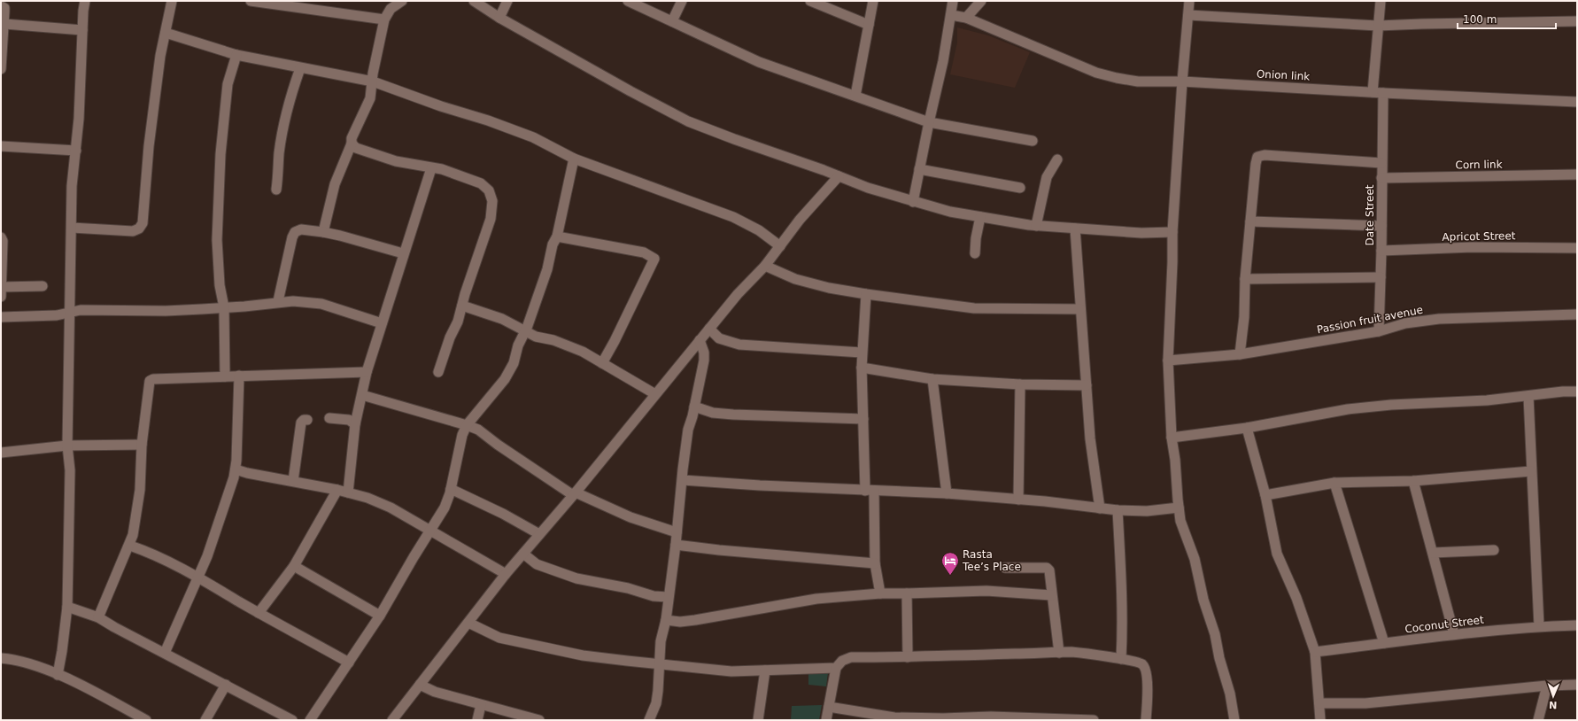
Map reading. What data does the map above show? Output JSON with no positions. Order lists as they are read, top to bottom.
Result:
{
  "streets": {
    "street": [
      "Onion link",
      "Corn link",
      "Date Street",
      "Apricot Street",
      "Passion fruit avenue",
      "Coconut Street"
    ]
  },
  "crossings": [
    ["Onion link", "Date Street"],
    ["Corn link", "Date Street"],
    ["Date Street", "Apricot Street"],
    ["Date Street", "Passion fruit avenue"]
  ],
  "places": {
    "hotel": ["Rasta Tee’s Place"]
  },
  "scale_bar": "100 m",
  "north": "bottom"
}
